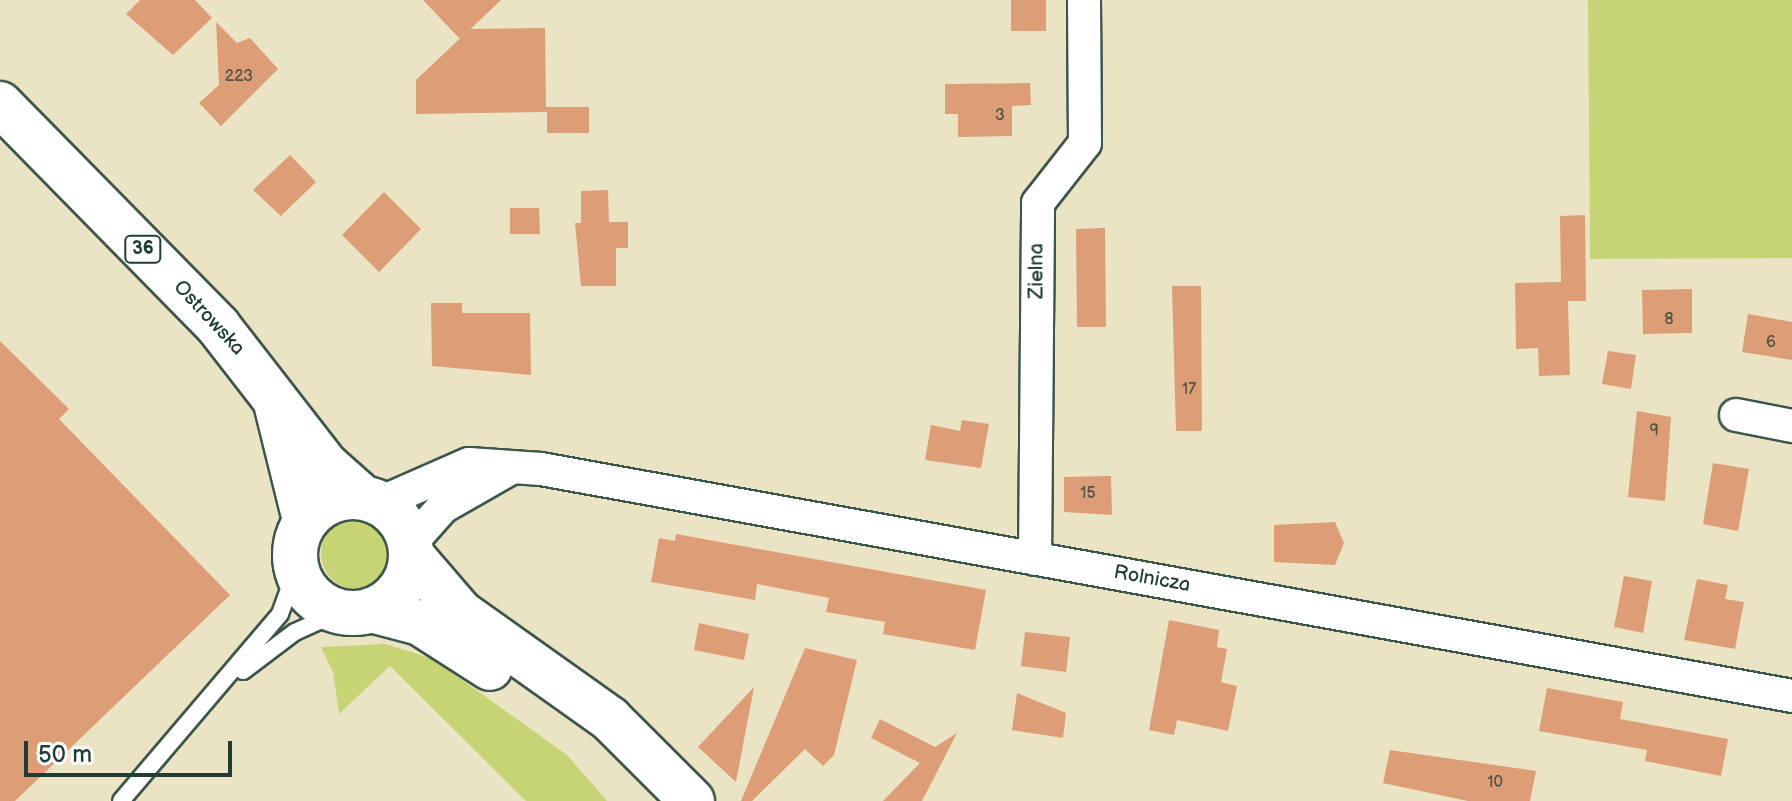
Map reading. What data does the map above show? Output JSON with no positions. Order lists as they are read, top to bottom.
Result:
{
  "streets": {
    "main road": ["36", "Ostrowska"],
    "street": ["Zielna", "Rolnicza"]
  },
  "crossings": [
    ["36", "Ostrowska"],
    ["36", "Rolnicza"],
    ["Zielna", "Rolnicza"],
    ["Ostrowska", "Rolnicza"]
  ],
  "house_numbers": [
    "223",
    "3",
    "8",
    "6",
    "17",
    "9",
    "15",
    "10"
  ],
  "scale_bar": "50 m"
}
